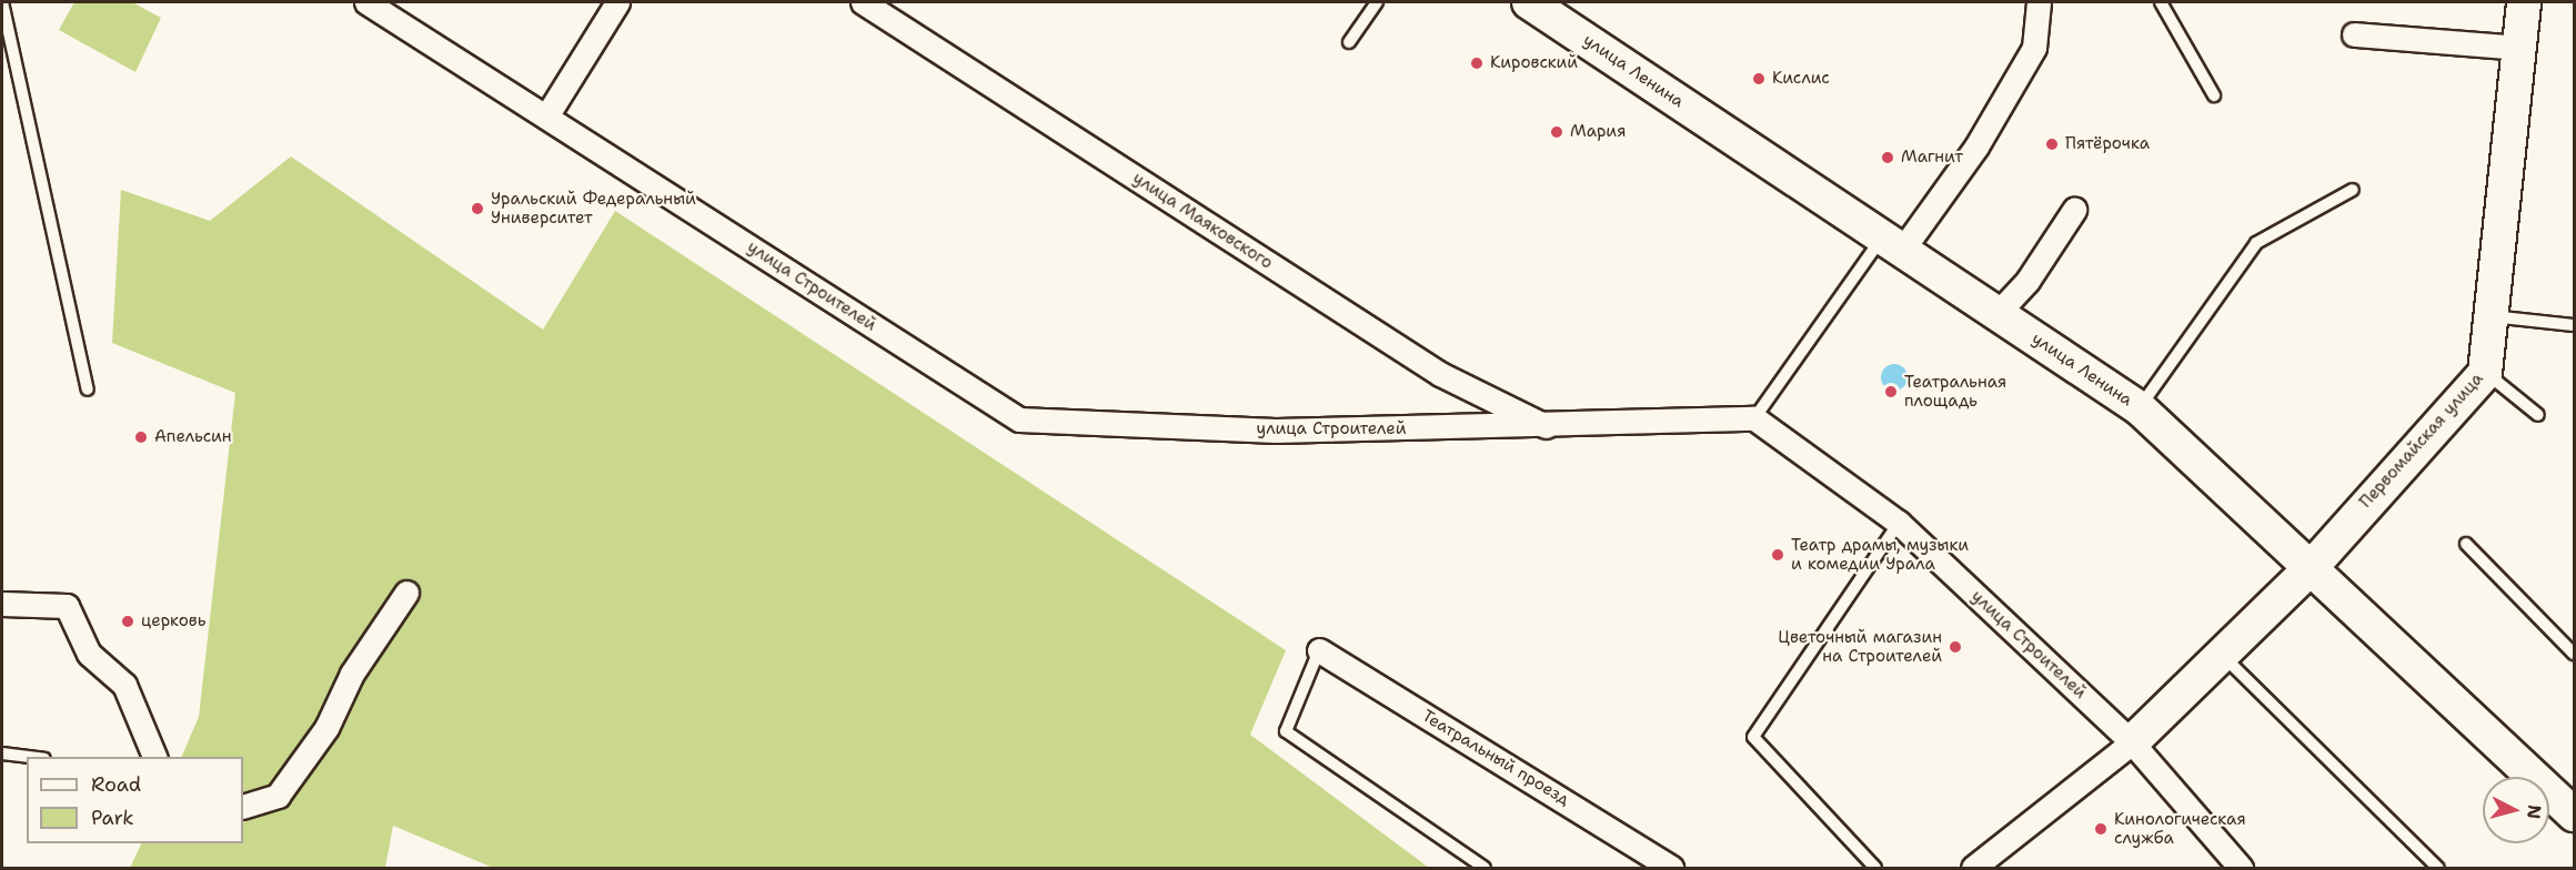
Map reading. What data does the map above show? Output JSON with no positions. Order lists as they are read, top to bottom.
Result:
{
  "streets": {
    "main road": ["улица Ленина", "Первомайская улица"],
    "street": ["улица Маяковского", "улица Строителей", "Театральный проезд"]
  },
  "crossings": [
    ["улица Ленина", "Первомайская улица"],
    ["улица Маяковского", "улица Строителей"],
    ["улица Строителей", "Первомайская улица"]
  ],
  "places": [
    "Кировский",
    "Кислис",
    "Мария",
    "Пятёрочка",
    "Магнит",
    "Уральский Федеральный Университет",
    "Театральная площадь",
    "Апельсин",
    "Театр драмы, музыки и комедии Урала",
    "церковь",
    "Цветочный магазин на Строителей",
    "Кинологическая служба"
  ],
  "legend": ["Road", "Park"],
  "north": "right"
}
